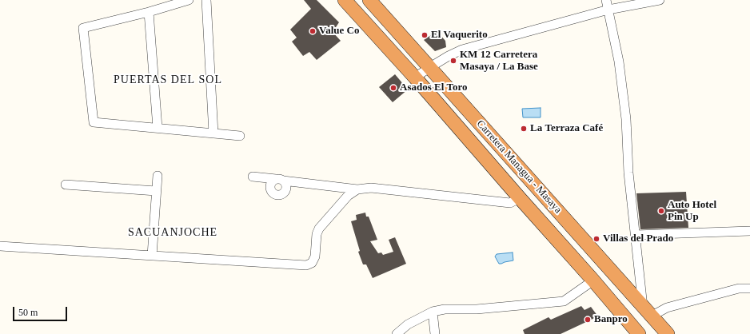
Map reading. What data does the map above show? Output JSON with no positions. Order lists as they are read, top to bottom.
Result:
{
  "streets": {
    "highway": ["Carretera Managua - Masaya"]
  },
  "districts": ["PUERTAS DEL SOL", "SACUANJOCHE"],
  "places": [
    "Value Co",
    "El Vaquerito",
    "KM 12 Carretera Masaya / La Base",
    "Asados El Toro",
    "La Terraza Café",
    "Auto Hotel Pin Up",
    "Villas del Prado",
    "Banpro"
  ],
  "scale_bar": "50 m"
}
